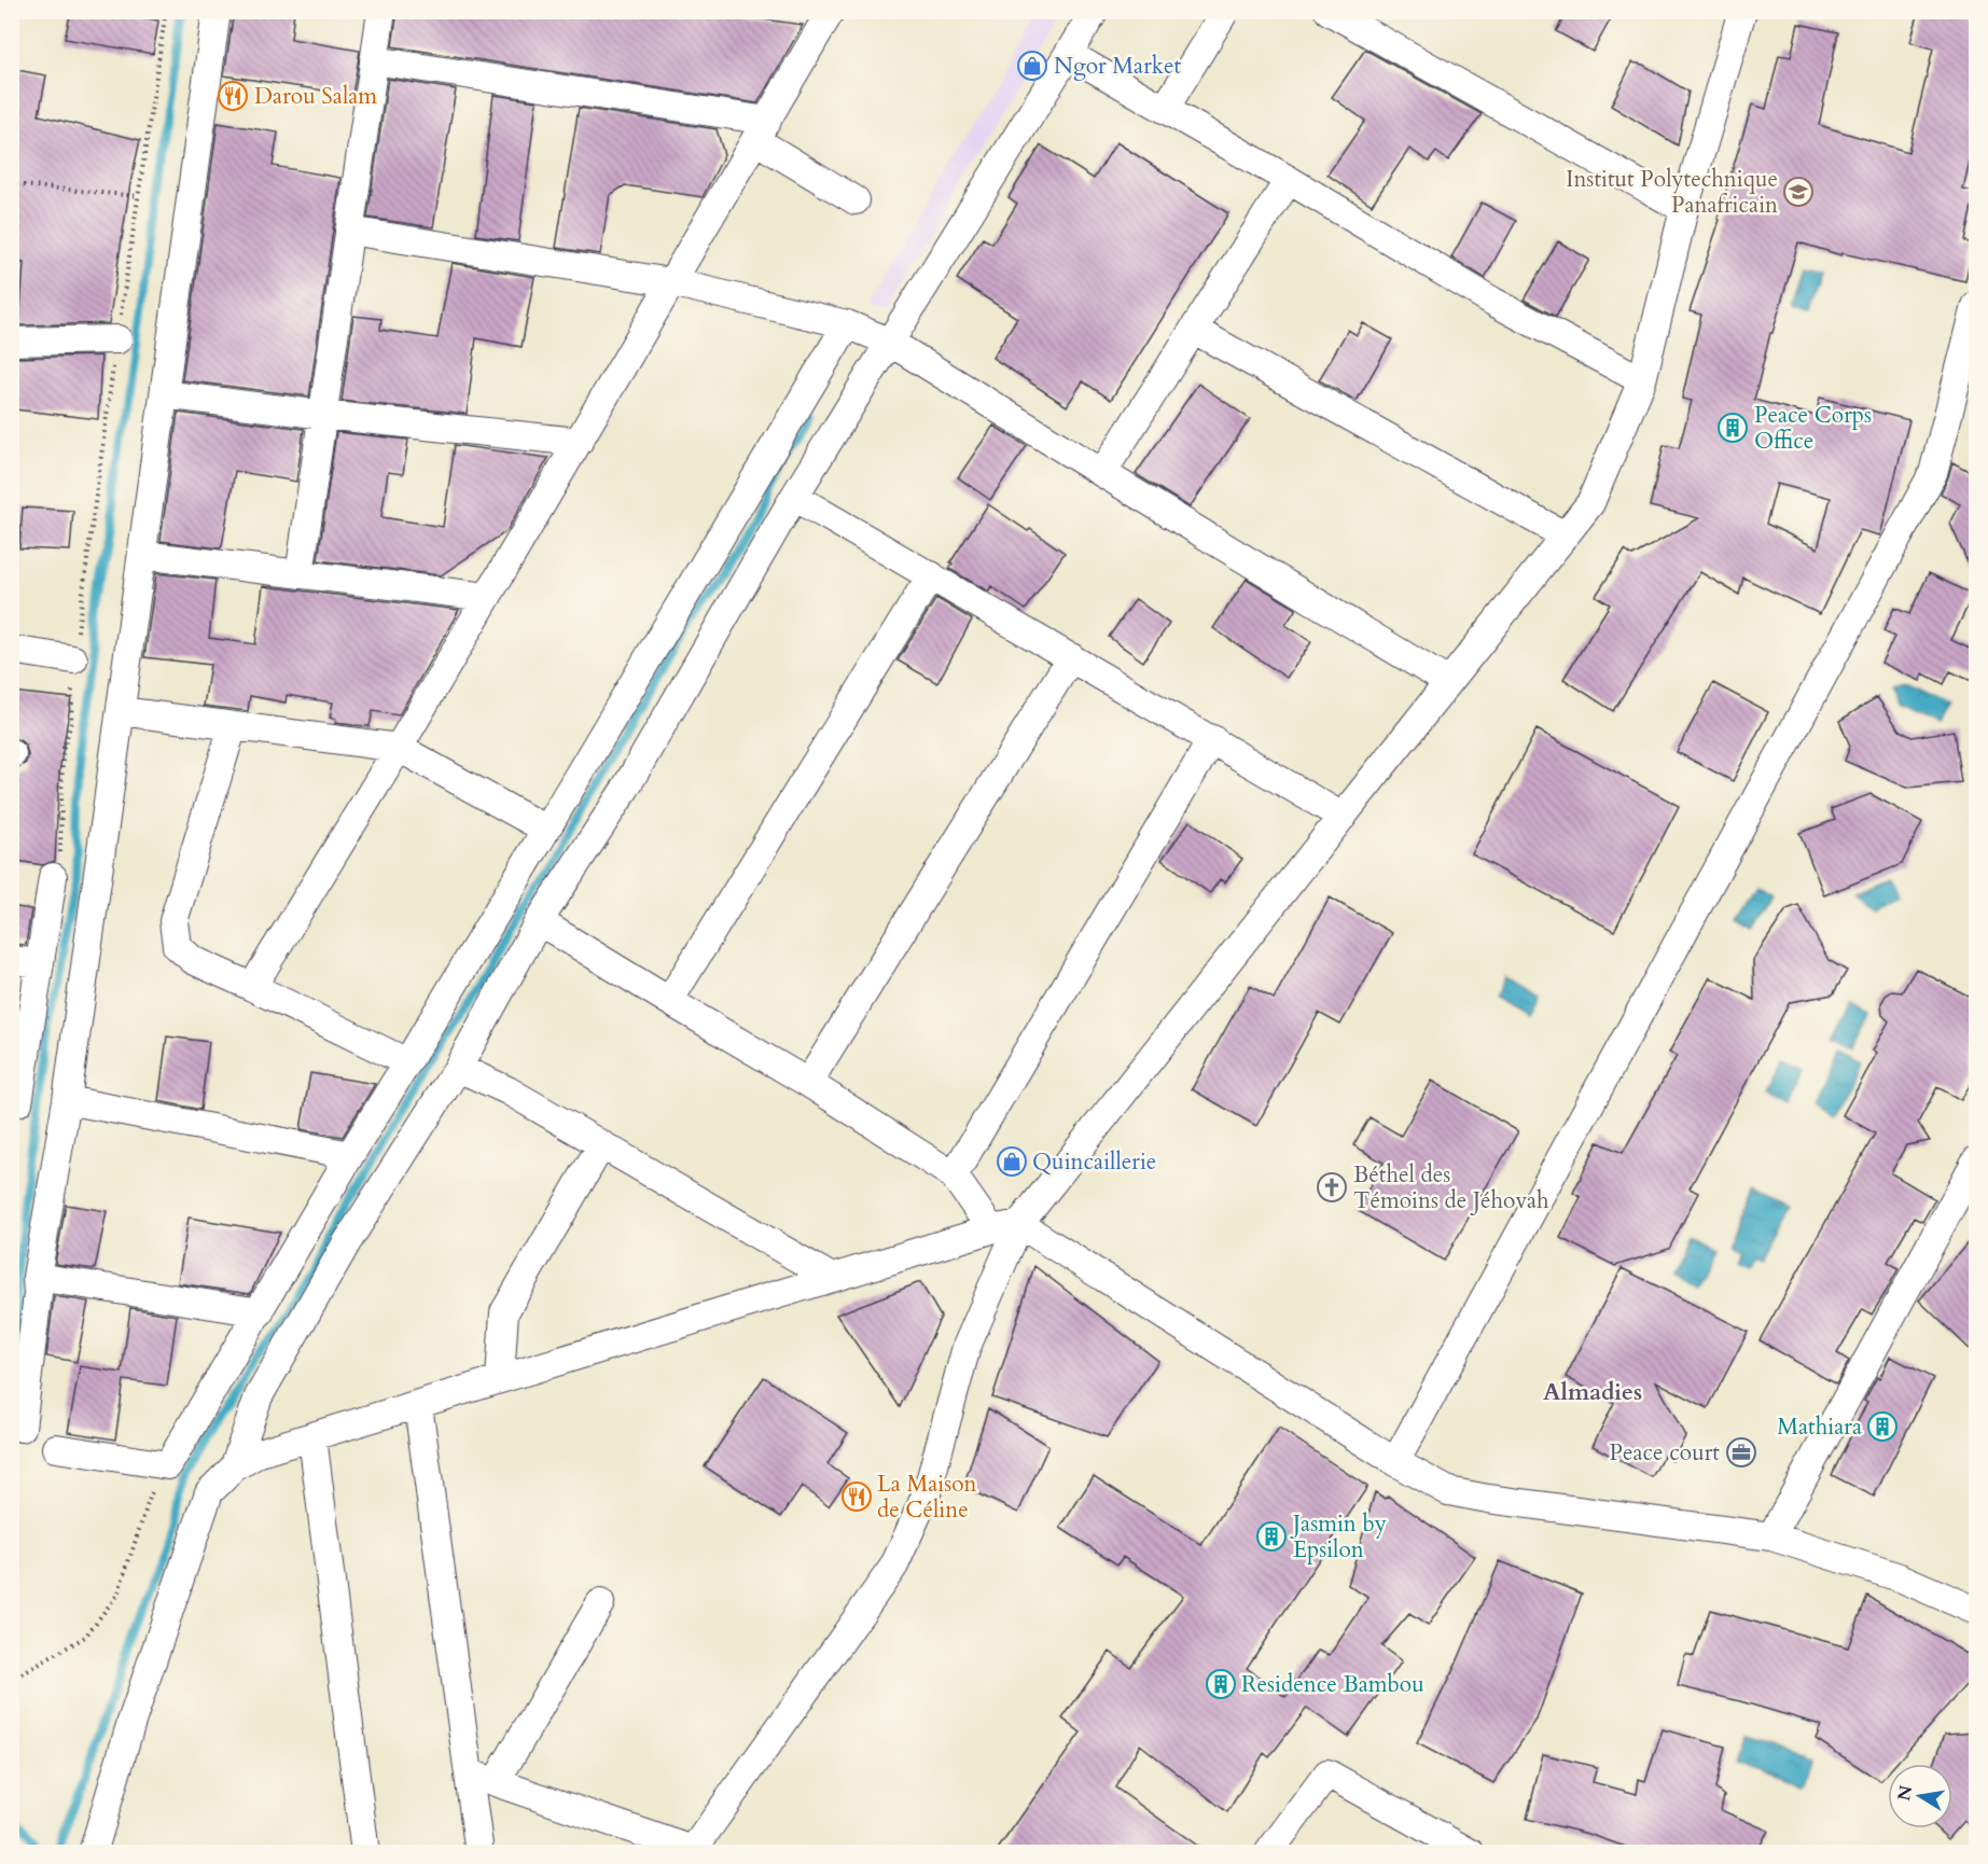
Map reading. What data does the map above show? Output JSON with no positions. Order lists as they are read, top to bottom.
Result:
{
  "districts": ["Almadies"],
  "places": {
    "shop": ["Ngor Market", "Quincaillerie"],
    "restaurant": ["Darou Salam", "La Maison de Céline"],
    "school or university": ["Institut Polytechnique Panafricain"],
    "building": [
      "Peace Corps Office",
      "Mathiara",
      "Jasmin by Epsilon",
      "Residence Bambou"
    ],
    "church": ["Béthel des Témoins de Jéhovah"],
    "office": ["Peace court"]
  },
  "north": "left"
}
